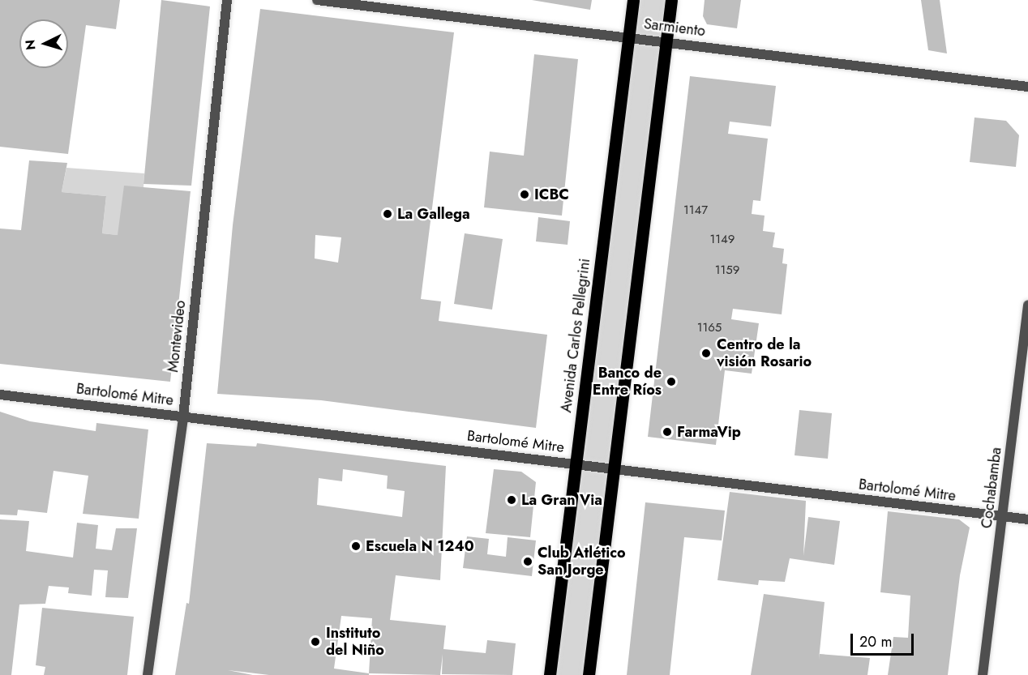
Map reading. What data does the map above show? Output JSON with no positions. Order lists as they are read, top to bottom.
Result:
{
  "streets": {
    "main road": ["Avenida Carlos Pellegrini"],
    "street": [
      "Sarmiento",
      "Montevideo",
      "Bartolomé Mitre",
      "Cochabamba"
    ]
  },
  "crossings": [
    ["Sarmiento", "Avenida Carlos Pellegrini"],
    ["Avenida Carlos Pellegrini", "Bartolomé Mitre"],
    ["Montevideo", "Bartolomé Mitre"],
    ["Bartolomé Mitre", "Cochabamba"]
  ],
  "places": [
    "ICBC",
    "La Gallega",
    "Centro de la visión Rosario",
    "Banco de Entre Ríos",
    "FarmaVip",
    "La Gran Via",
    "Escuela N 1240",
    "Club Atlético San Jorge",
    "Instituto del Niño"
  ],
  "house_numbers": [
    "1147",
    "1149",
    "1159",
    "1165"
  ],
  "scale_bar": "20 m",
  "north": "left"
}
